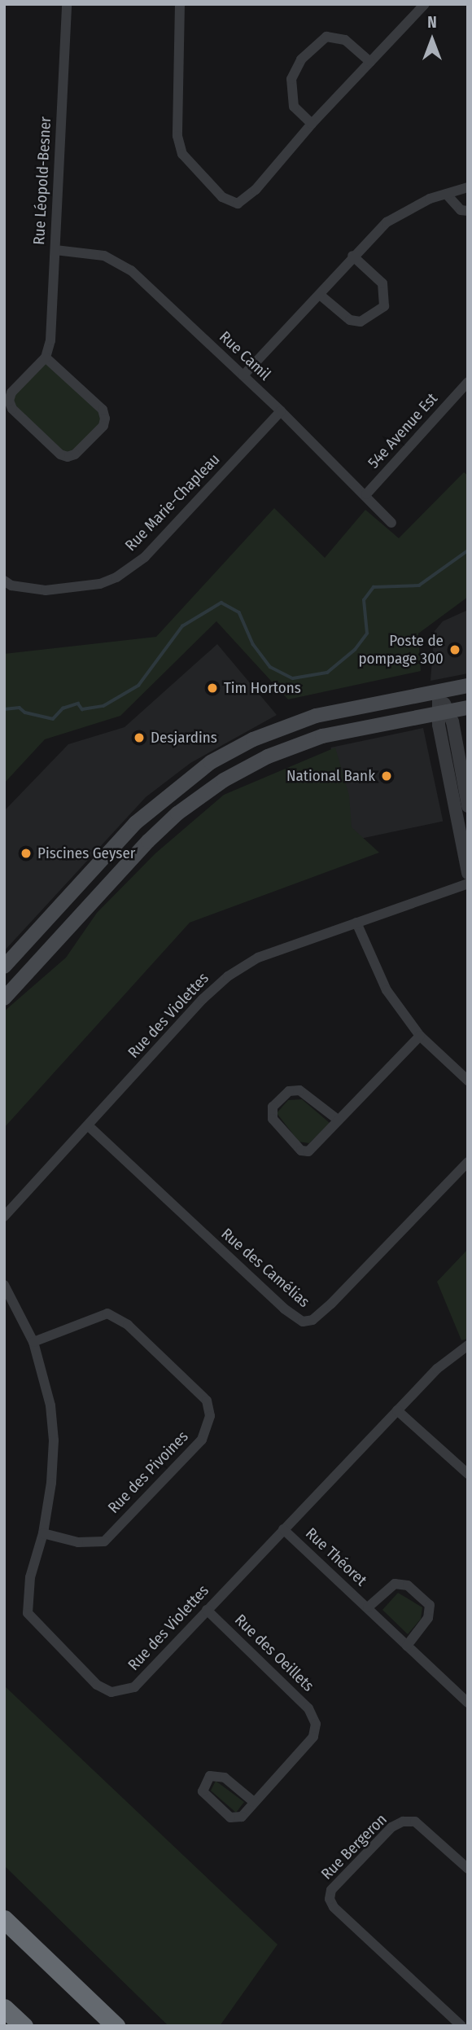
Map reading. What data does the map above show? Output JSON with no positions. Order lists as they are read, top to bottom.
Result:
{
  "streets": {
    "street": [
      "Rue Léopold-Besner",
      "Rue Camil",
      "54e Avenue Est",
      "Rue Marie-Chapleau",
      "Rue des Violettes",
      "Rue des Camélias",
      "Rue des Pivoines",
      "Rue Théoret",
      "Rue des Oeillets",
      "Rue Bergeron"
    ]
  },
  "crossings": [
    ["Rue Léopold-Besner", "Rue Camil"],
    ["Rue Camil", "54e Avenue Est"],
    ["Rue Camil", "Rue Marie-Chapleau"],
    ["Rue des Violettes", "Rue des Camélias"],
    ["Rue des Violettes", "Rue des Pivoines"],
    ["Rue des Violettes", "Rue Théoret"],
    ["Rue des Violettes", "Rue des Oeillets"]
  ],
  "places": [
    "Poste de pompage 300",
    "Tim Hortons",
    "Desjardins",
    "National Bank",
    "Piscines Geyser"
  ],
  "north": "top"
}
